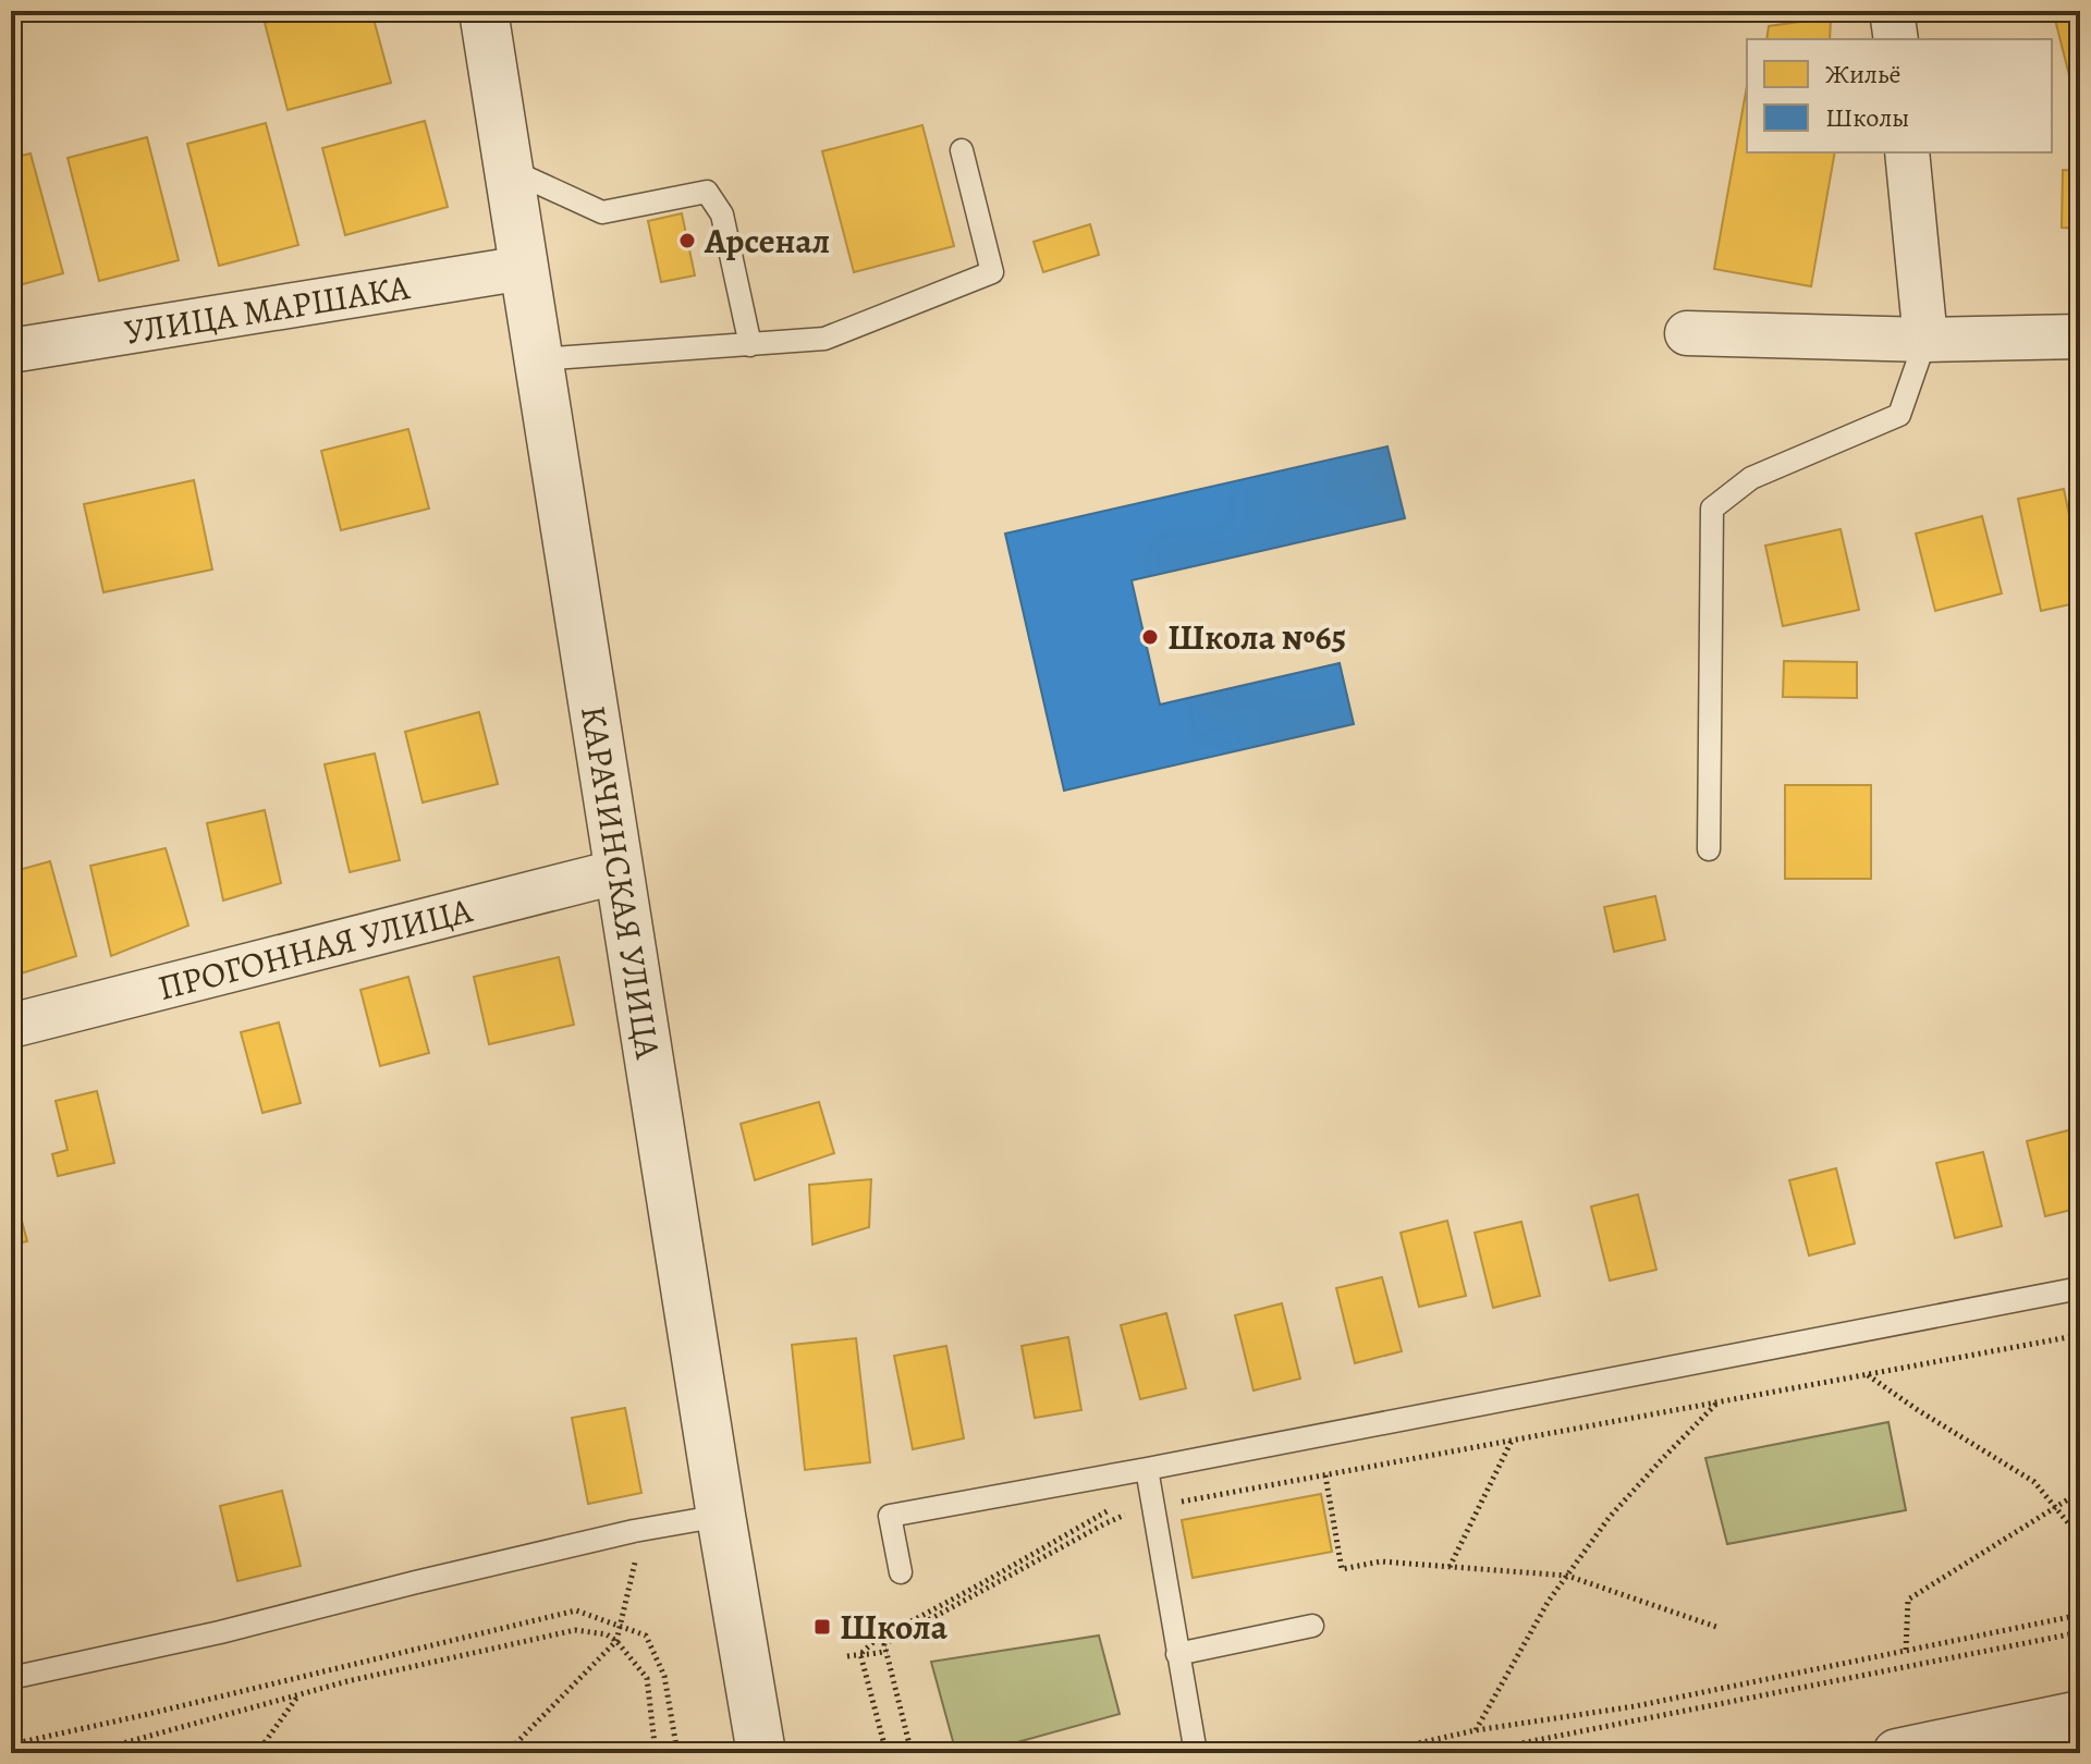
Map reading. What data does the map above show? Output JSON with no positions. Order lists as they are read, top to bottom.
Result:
{
  "streets": {
    "street": ["УЛИЦА МАРШАКА", "КАРАЧИНСКАЯ УЛИЦА", "ПРОГОННАЯ УЛИЦА"]
  },
  "crossings": [
    ["УЛИЦА МАРШАКА", "КАРАЧИНСКАЯ УЛИЦА"],
    ["КАРАЧИНСКАЯ УЛИЦА", "ПРОГОННАЯ УЛИЦА"]
  ],
  "places": {
    "other": ["Арсенал", "Школа №65"],
    "transit": ["Школа"]
  },
  "legend": ["Жильё", "Школы"]
}
